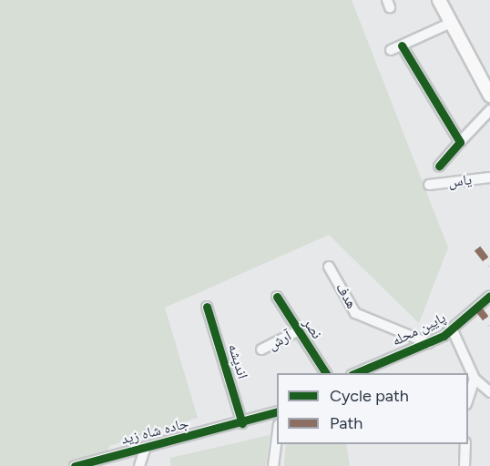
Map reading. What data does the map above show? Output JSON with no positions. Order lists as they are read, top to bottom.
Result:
{
  "streets": {
    "street": [
      "یاس",
      "هدف",
      "نصر",
      "پایین محله",
      "آرش",
      "اندیشه",
      "جاده شاه زید"
    ]
  },
  "crossings": [
    ["هدف", "پایین محله"],
    ["نصر", "آرش"],
    ["اندیشه", "جاده شاه زید"]
  ],
  "legend": ["Cycle path", "Path"]
}
